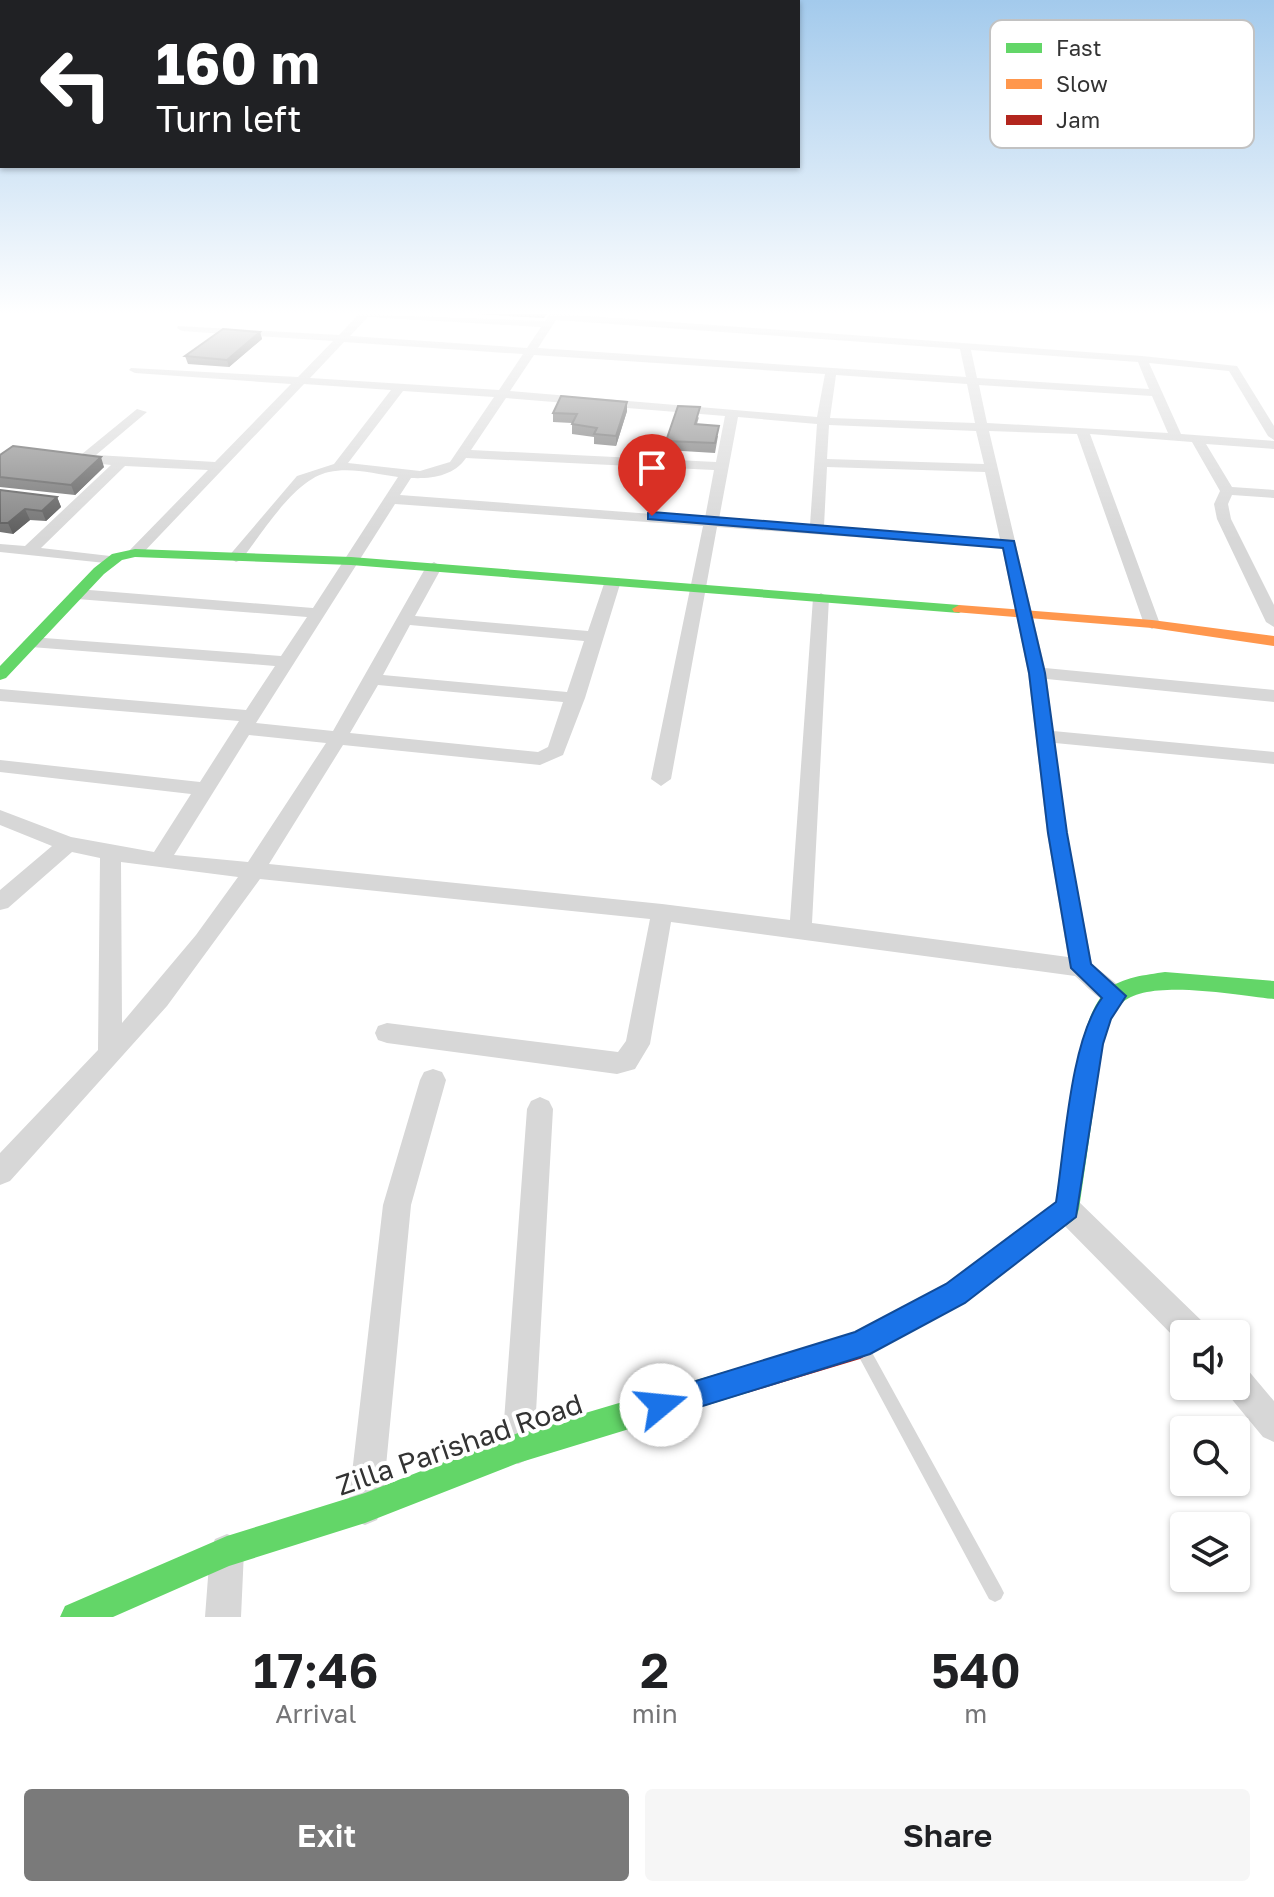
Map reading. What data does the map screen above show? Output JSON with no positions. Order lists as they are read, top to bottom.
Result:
{
  "streets": {
    "street": ["Zilla Parishad Road"]
  },
  "legend": ["Fast", "Slow", "Jam"],
  "page": {
    "turn": ["160 m", "Turn left"],
    "eta": [
      "17:46",
      "Arrival",
      "2",
      "min",
      "540",
      "m"
    ],
    "buttons": ["Exit", "Share"]
  }
}
